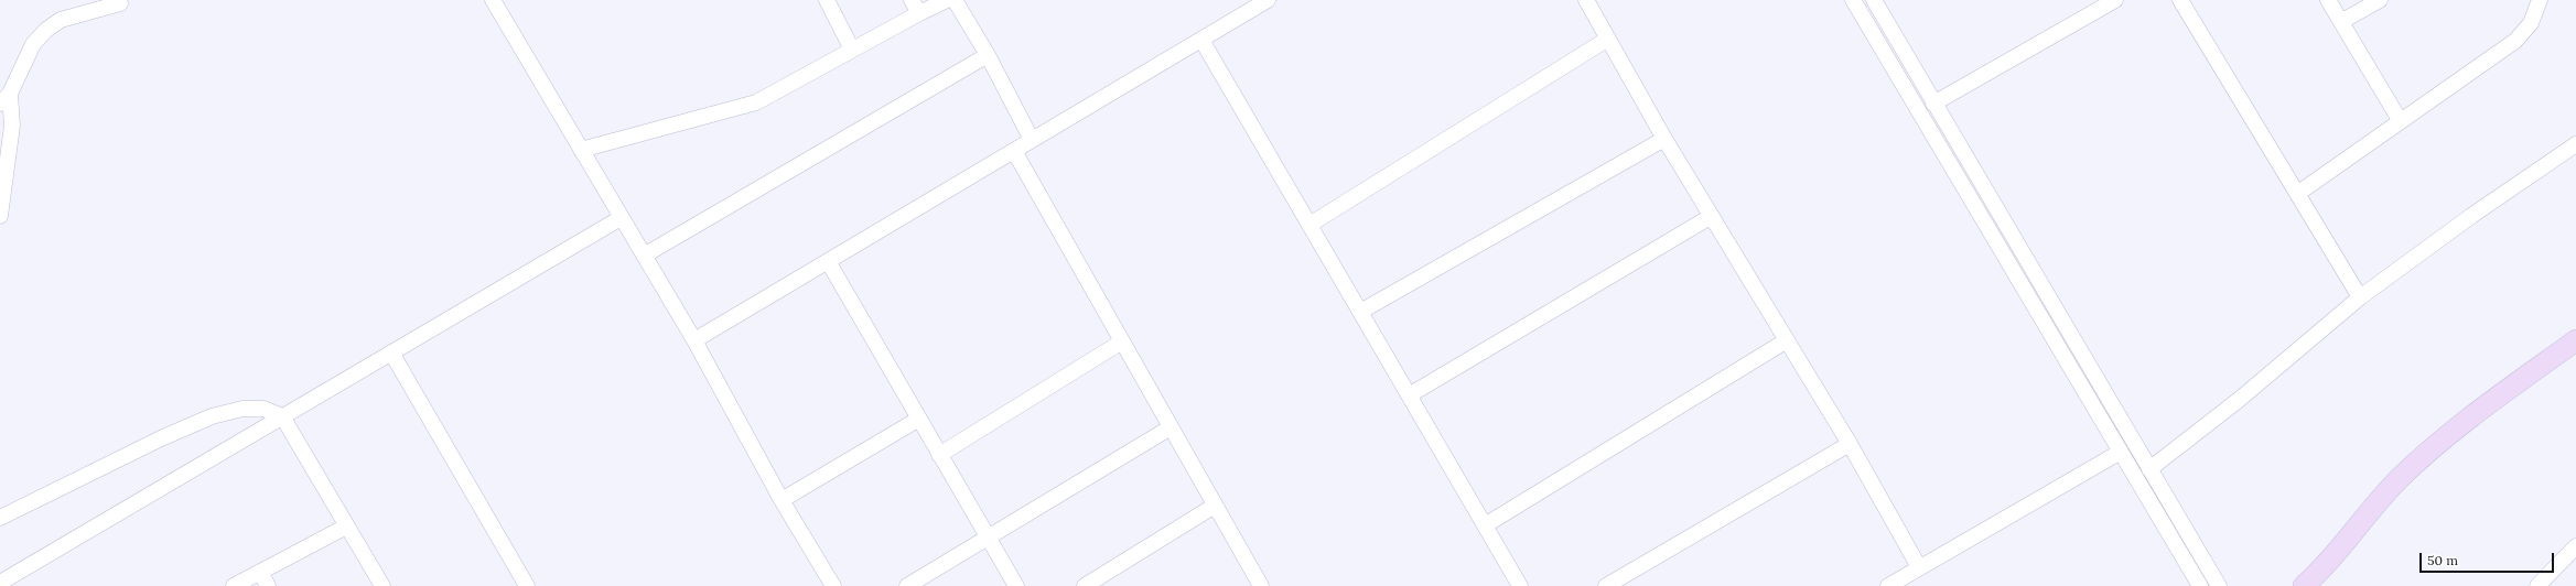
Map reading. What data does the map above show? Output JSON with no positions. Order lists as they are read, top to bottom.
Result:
{
  "scale_bar": "50 m"
}
